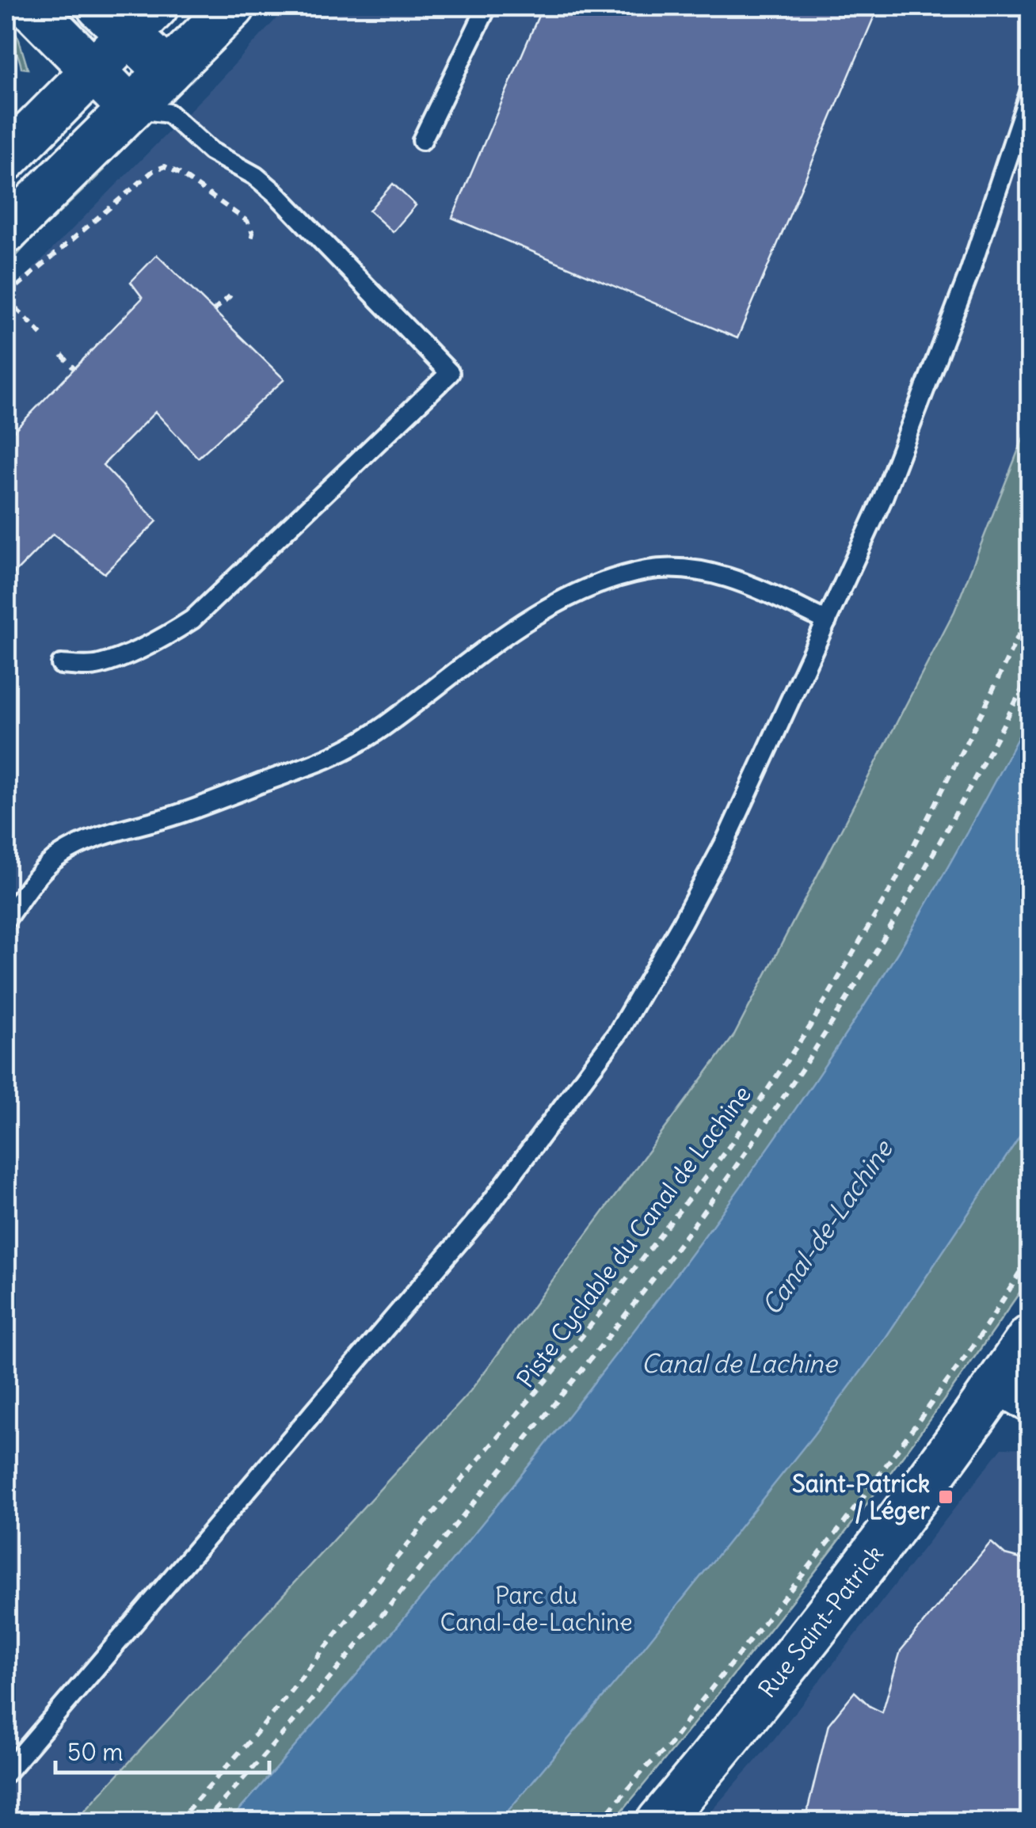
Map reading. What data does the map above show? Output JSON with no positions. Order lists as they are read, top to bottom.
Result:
{
  "streets": {
    "main road": ["Rue Saint-Patrick"],
    "path": ["Piste Cyclable du Canal de Lachine"]
  },
  "water": ["Canal-de-Lachine", "Canal de Lachine"],
  "parks": ["Parc du Canal-de-Lachine"],
  "places": {
    "transit": ["Saint-Patrick / Léger"]
  },
  "scale_bar": "50 m"
}
